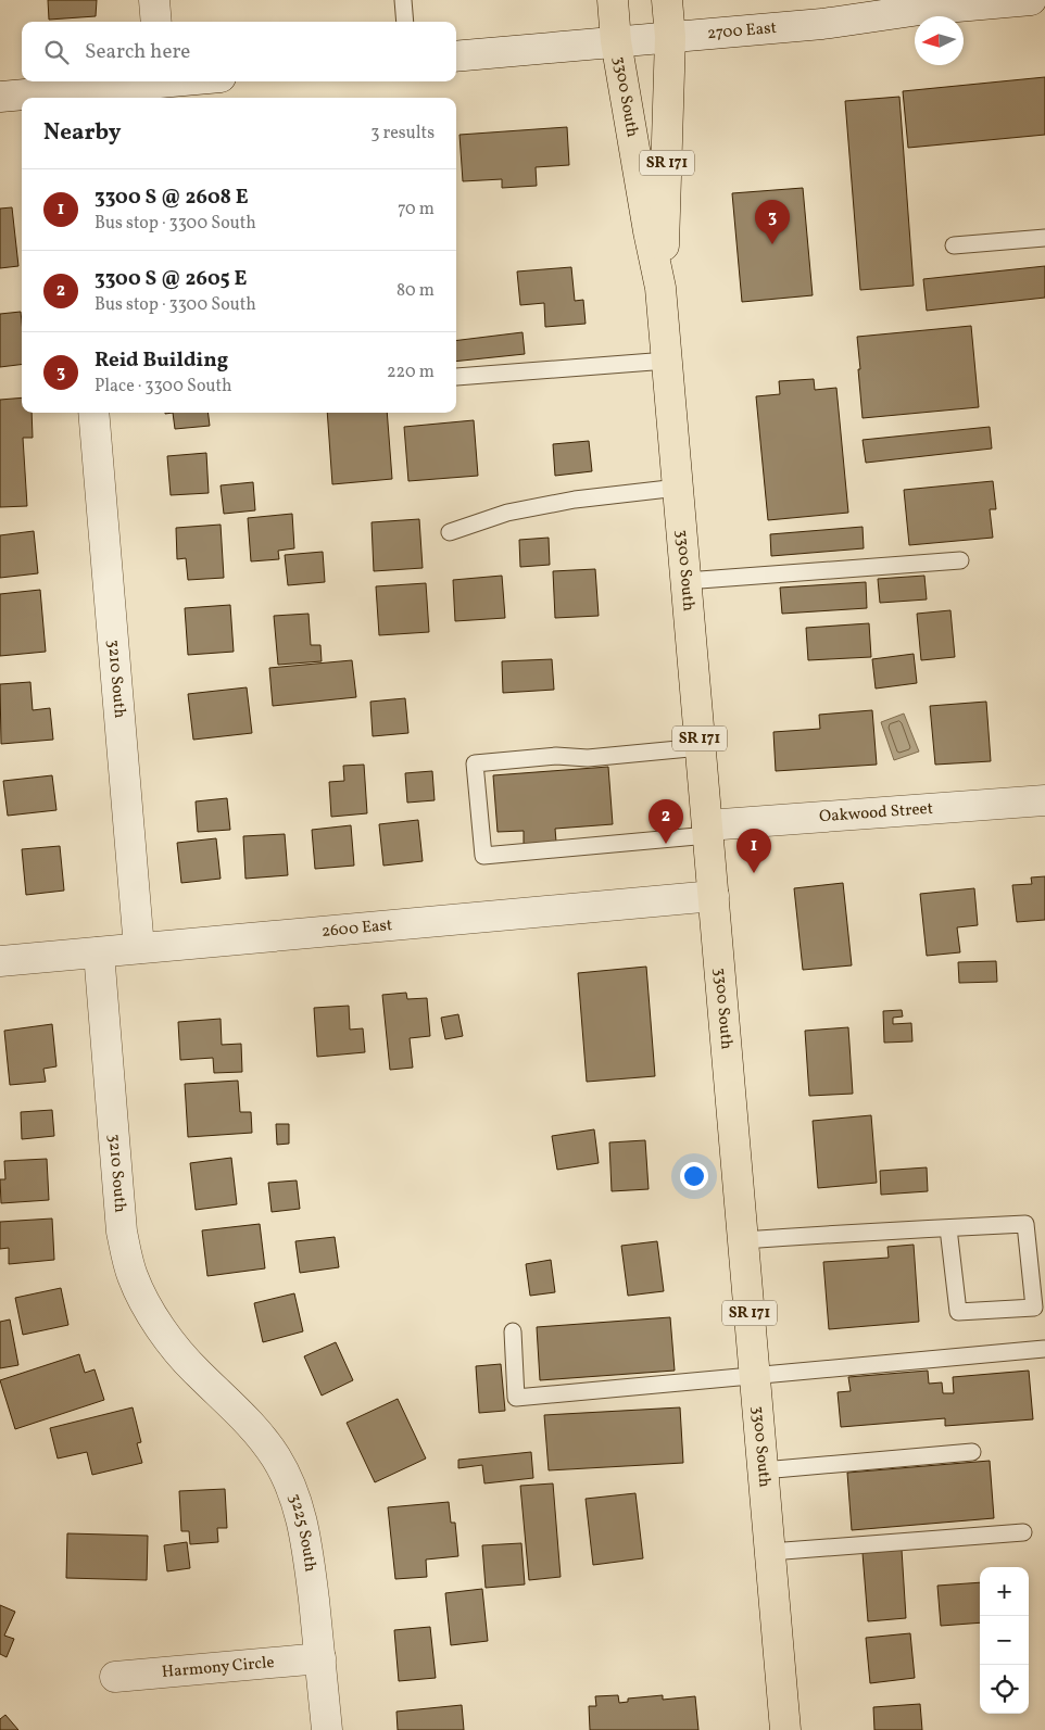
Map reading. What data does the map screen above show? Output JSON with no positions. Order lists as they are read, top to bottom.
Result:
{
  "streets": {
    "main road": ["3300 South", "SR 171"],
    "street": [
      "2700 East",
      "3210 South",
      "Oakwood Street",
      "2600 East",
      "3225 South",
      "Harmony Circle"
    ]
  },
  "crossings": [
    ["2700 East", "3300 South"],
    ["3300 South", "Oakwood Street"],
    ["3300 South", "2600 East"],
    ["3210 South", "2600 East"],
    ["3210 South", "3225 South"],
    ["3225 South", "Harmony Circle"]
  ],
  "north": "left",
  "page": {
    "search": "Search here",
    "heading": ["Nearby", "3 results"],
    "list": [
      {
        "mark": "1",
        "name": "3300 S @ 2608 E",
        "note": "Bus stop · 3300 South",
        "value": "70 m"
      },
      {
        "mark": "2",
        "name": "3300 S @ 2605 E",
        "note": "Bus stop · 3300 South",
        "value": "80 m"
      },
      {
        "mark": "3",
        "name": "Reid Building",
        "note": "Place · 3300 South",
        "value": "220 m"
      }
    ],
    "pins": ["3", "2", "1"],
    "map_buttons": ["+", "−"]
  }
}
